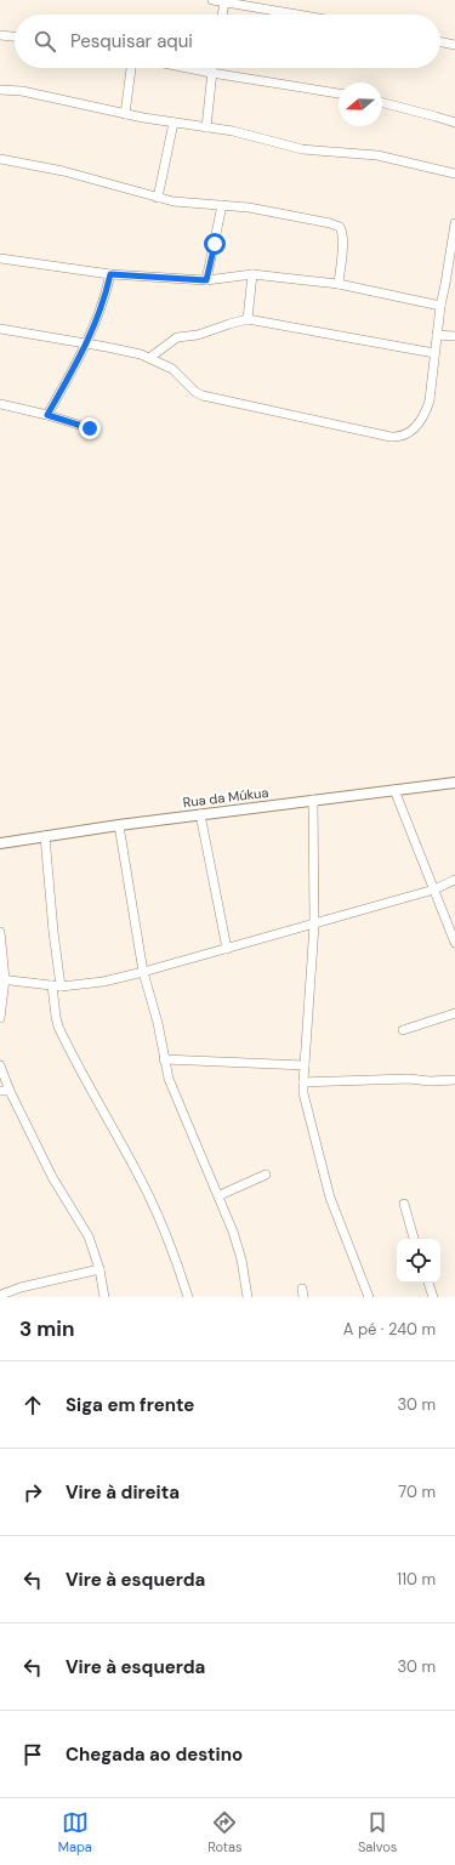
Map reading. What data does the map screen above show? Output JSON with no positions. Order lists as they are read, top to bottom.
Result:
{
  "streets": {
    "street": ["Rua da Múkua"]
  },
  "north": "left",
  "page": {
    "search": "Pesquisar aqui",
    "heading": ["3 min", "A pé · 240 m"],
    "list": [
      ["Siga em frente", "30 m"],
      ["Vire à direita", "70 m"],
      ["Vire à esquerda", "110 m"],
      ["Vire à esquerda", "30 m"],
      "Chegada ao destino"
    ],
    "nav": ["Mapa", "Rotas", "Salvos"]
  }
}
